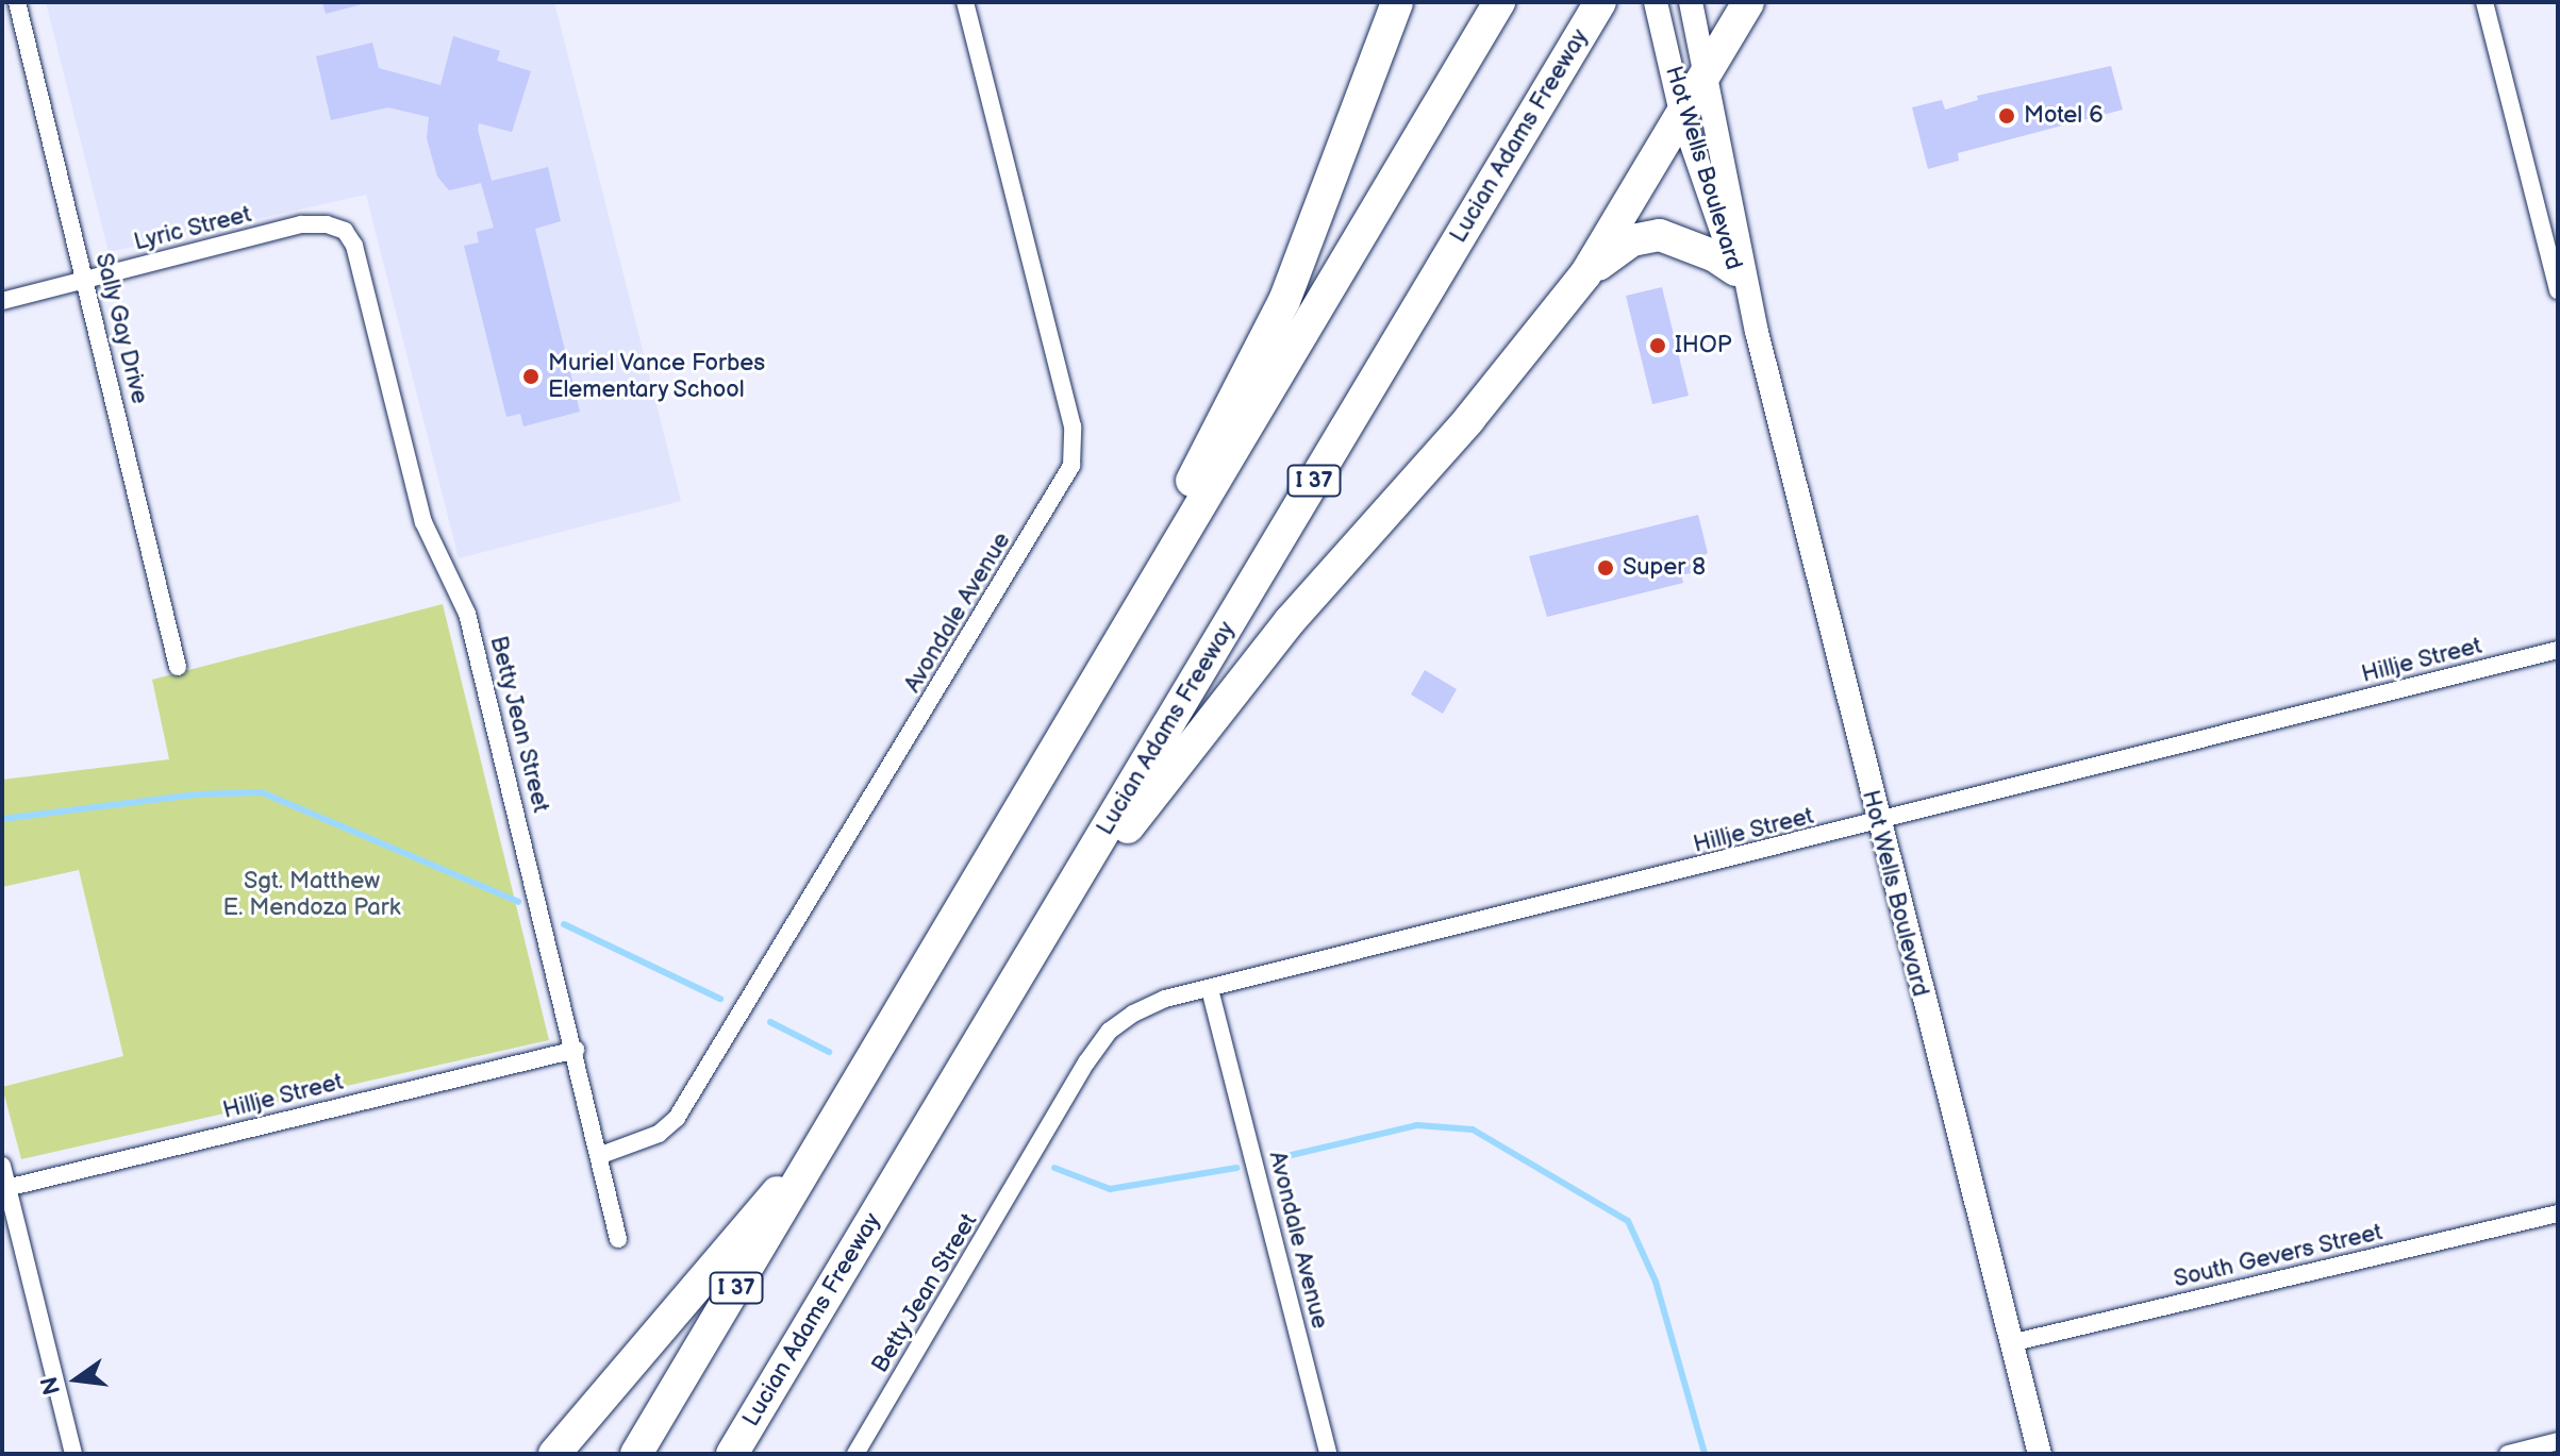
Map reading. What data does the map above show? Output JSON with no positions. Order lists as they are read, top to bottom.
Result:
{
  "streets": {
    "highway": ["Lucian Adams Freeway", "I 37"],
    "street": [
      "Hot Wells Boulevard",
      "Lyric Street",
      "Sally Gay Drive",
      "Avondale Avenue",
      "Hillje Street",
      "Betty Jean Street",
      "South Gevers Street"
    ]
  },
  "crossings": [
    ["Hot Wells Boulevard", "Hillje Street"],
    ["Hot Wells Boulevard", "South Gevers Street"],
    ["Lyric Street", "Sally Gay Drive"],
    ["Lyric Street", "Betty Jean Street"],
    ["Avondale Avenue", "Hillje Street"],
    ["Avondale Avenue", "Betty Jean Street"],
    ["Hillje Street", "Betty Jean Street"]
  ],
  "parks": ["Sgt. Matthew E. Mendoza Park"],
  "places": [
    "Motel 6",
    "IHOP",
    "Muriel Vance Forbes Elementary School",
    "Super 8"
  ],
  "north": "left"
}
